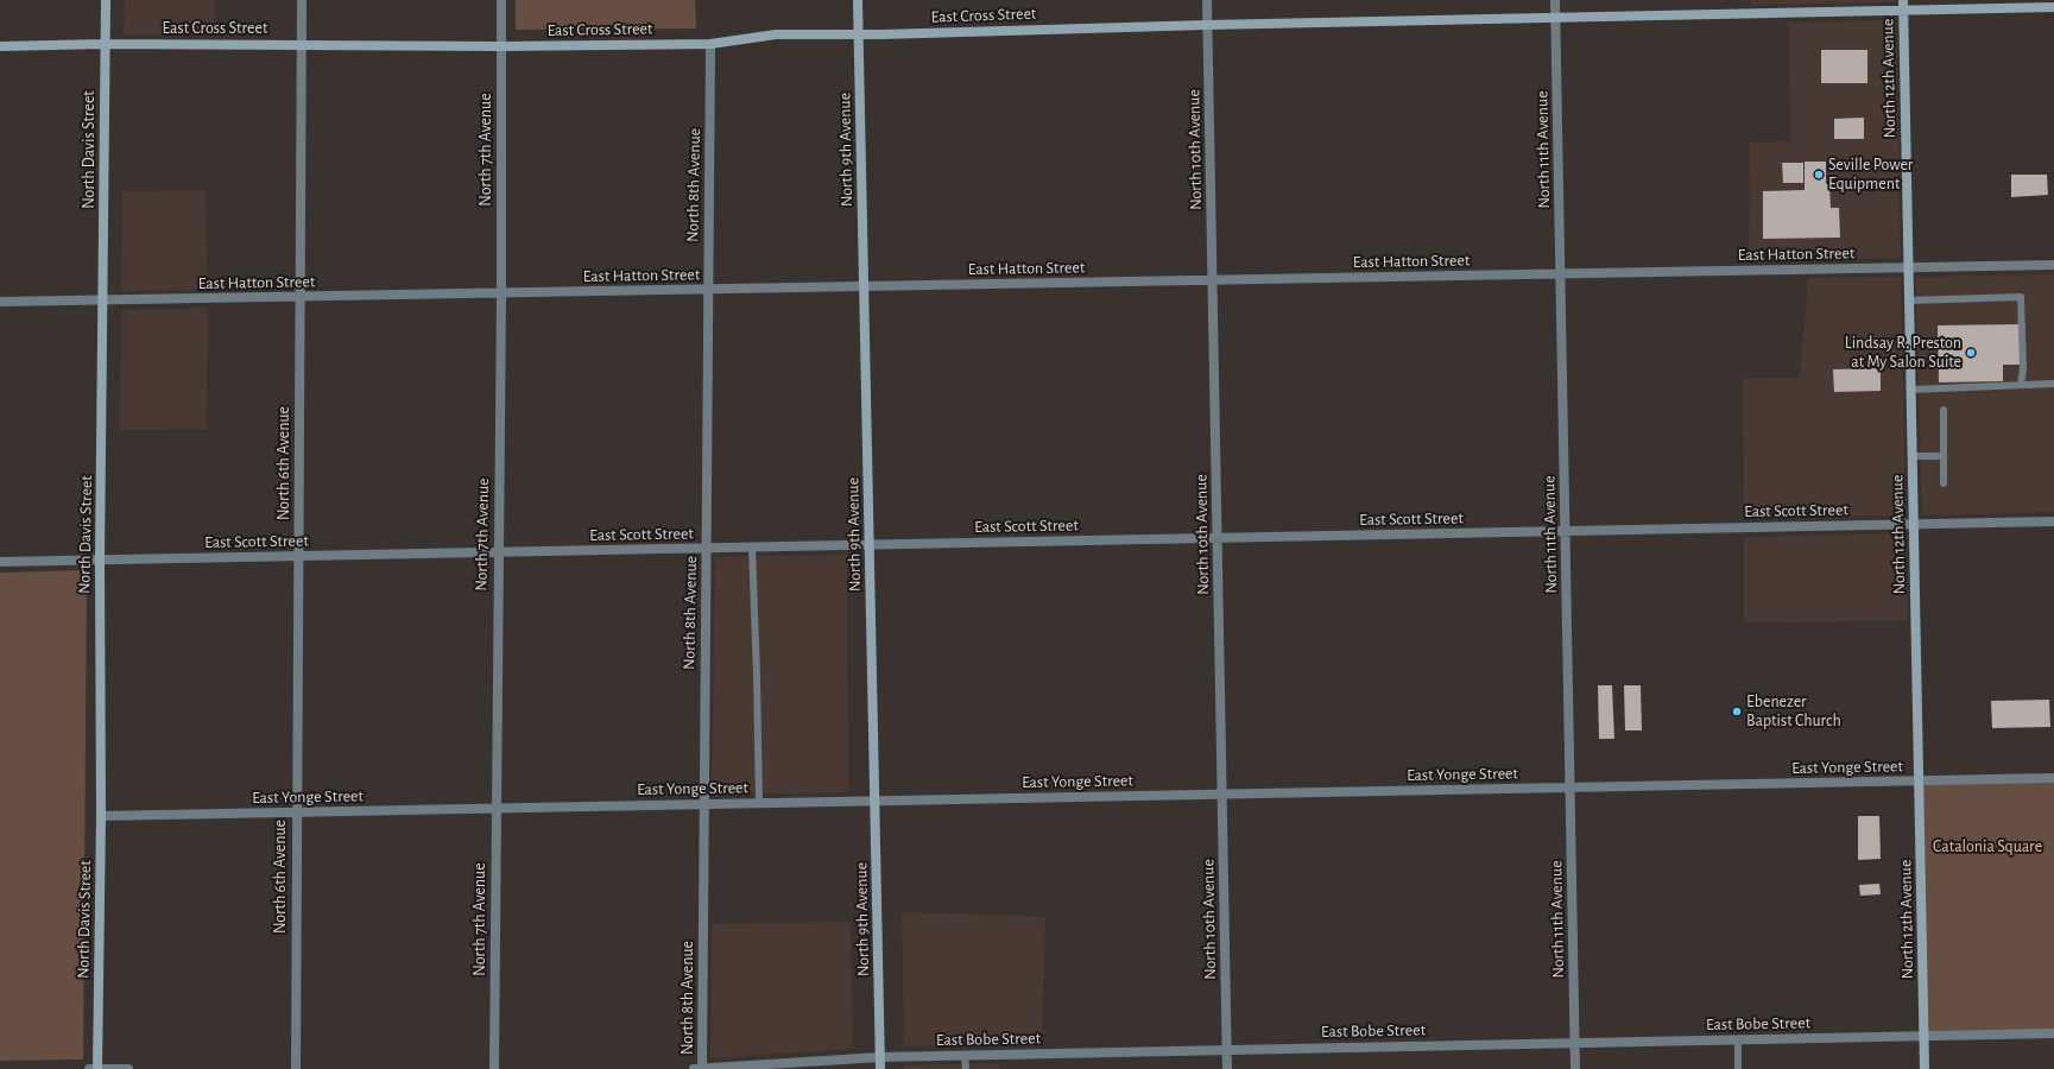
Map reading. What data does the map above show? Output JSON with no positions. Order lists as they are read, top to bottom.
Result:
{
  "streets": {
    "street": [
      "East Cross Street",
      "North 12th Avenue",
      "North Davis Street",
      "North 7th Avenue",
      "North 9th Avenue",
      "North 10th Avenue",
      "North 11th Avenue",
      "North 8th Avenue",
      "East Hatton Street",
      "North 6th Avenue",
      "East Scott Street",
      "East Yonge Street",
      "East Bobe Street"
    ]
  },
  "crossings": [
    ["East Cross Street", "North 12th Avenue"],
    ["East Cross Street", "North Davis Street"],
    ["East Cross Street", "North 7th Avenue"],
    ["East Cross Street", "North 9th Avenue"],
    ["East Cross Street", "North 10th Avenue"],
    ["East Cross Street", "North 11th Avenue"],
    ["East Cross Street", "North 8th Avenue"],
    ["East Cross Street", "North 6th Avenue"],
    ["North 12th Avenue", "East Hatton Street"],
    ["North 12th Avenue", "East Scott Street"],
    ["North 12th Avenue", "East Yonge Street"],
    ["North 12th Avenue", "East Bobe Street"],
    ["North Davis Street", "East Hatton Street"],
    ["North Davis Street", "East Scott Street"],
    ["North Davis Street", "East Yonge Street"],
    ["North 7th Avenue", "East Hatton Street"],
    ["North 7th Avenue", "East Scott Street"],
    ["North 7th Avenue", "East Yonge Street"],
    ["North 9th Avenue", "East Hatton Street"],
    ["North 9th Avenue", "East Scott Street"],
    ["North 9th Avenue", "East Yonge Street"],
    ["North 9th Avenue", "East Bobe Street"],
    ["North 10th Avenue", "East Hatton Street"],
    ["North 10th Avenue", "East Scott Street"],
    ["North 10th Avenue", "East Yonge Street"],
    ["North 10th Avenue", "East Bobe Street"],
    ["North 11th Avenue", "East Hatton Street"],
    ["North 11th Avenue", "East Scott Street"],
    ["North 11th Avenue", "East Yonge Street"],
    ["North 11th Avenue", "East Bobe Street"],
    ["North 8th Avenue", "East Hatton Street"],
    ["North 8th Avenue", "East Scott Street"],
    ["North 8th Avenue", "East Yonge Street"],
    ["North 8th Avenue", "East Bobe Street"],
    ["East Hatton Street", "North 6th Avenue"],
    ["North 6th Avenue", "East Scott Street"],
    ["North 6th Avenue", "East Yonge Street"]
  ],
  "parks": ["Catalonia Square"],
  "places": ["Seville Power Equipment", "Lindsay R. Preston at My Salon Suite", "Ebenezer Baptist Church"]
}
